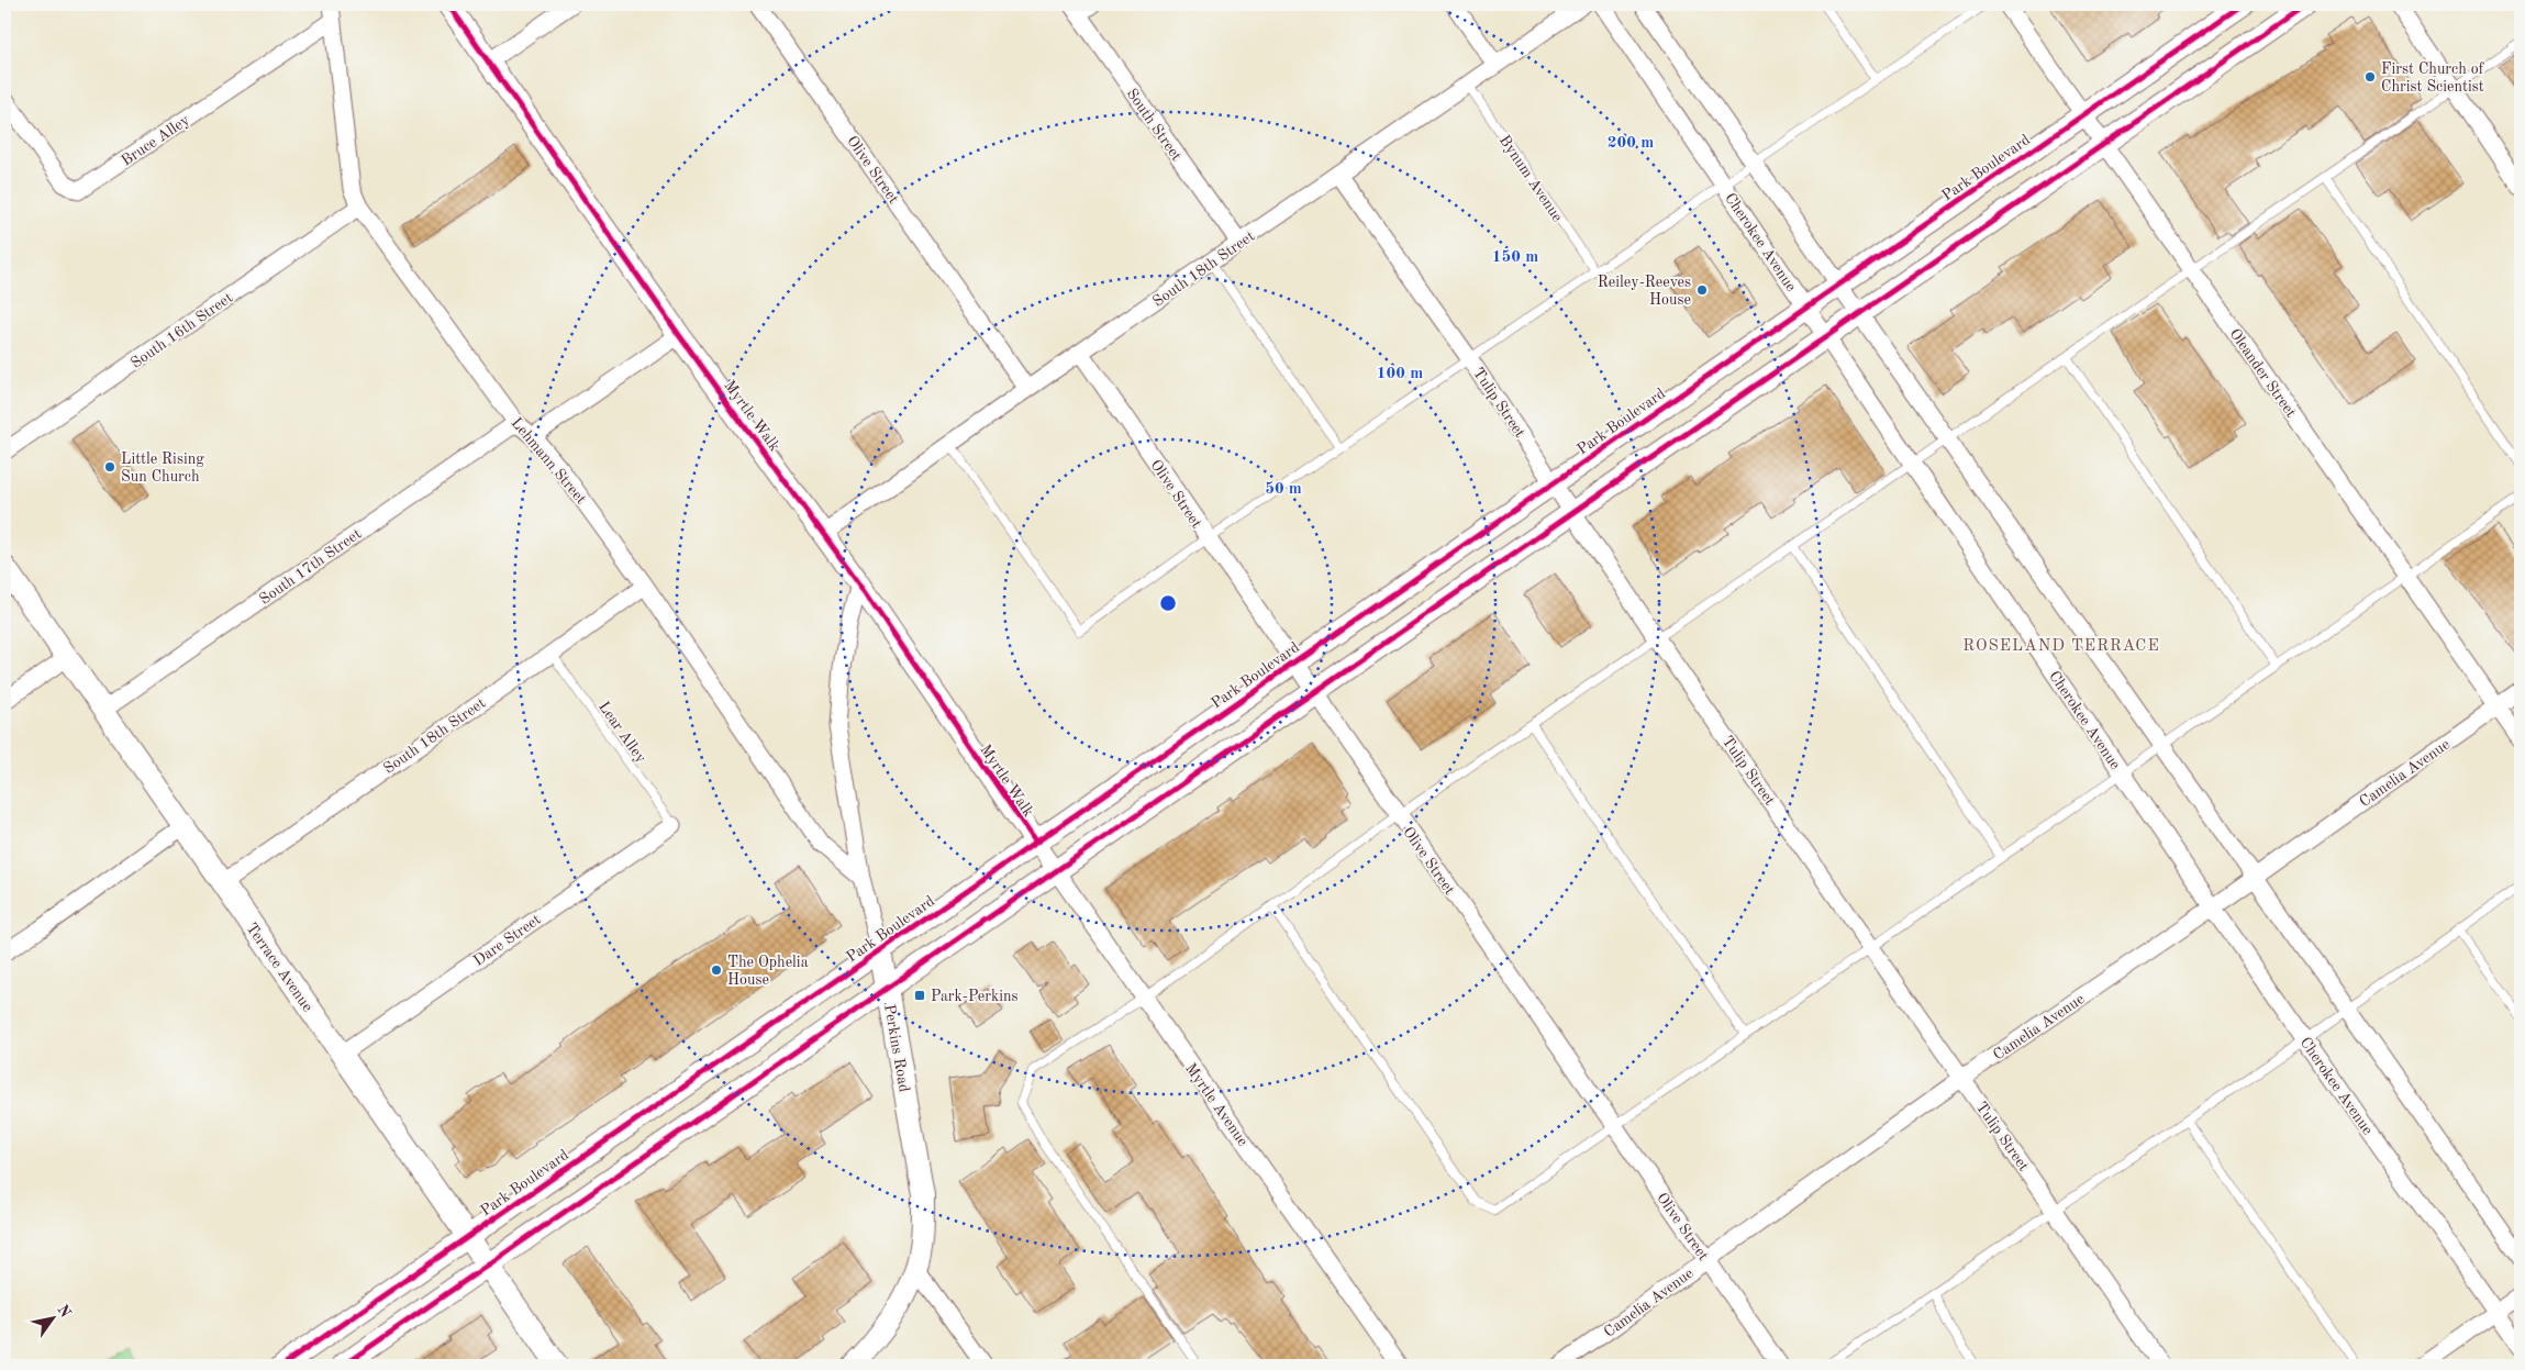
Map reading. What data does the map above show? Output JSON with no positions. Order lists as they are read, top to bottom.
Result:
{
  "streets": {
    "street": [
      "South Street",
      "Bruce Alley",
      "Park Boulevard",
      "Olive Street",
      "Cherokee Avenue",
      "South 18th Street",
      "South 16th Street",
      "Oleander Street",
      "Tulip Street",
      "Myrtle Walk",
      "Lehmann Street",
      "South 17th Street",
      "Camelia Avenue",
      "Dare Street",
      "Terrace Avenue",
      "Perkins Road",
      "Myrtle Avenue"
    ],
    "lane": ["Bynum Avenue", "Lear Alley"]
  },
  "crossings": [
    ["South Street", "South 18th Street"],
    ["Bruce Alley", "Lehmann Street"],
    ["Park Boulevard", "Olive Street"],
    ["Park Boulevard", "Cherokee Avenue"],
    ["Park Boulevard", "Oleander Street"],
    ["Park Boulevard", "Tulip Street"],
    ["Park Boulevard", "Myrtle Walk"],
    ["Park Boulevard", "Terrace Avenue"],
    ["Park Boulevard", "Perkins Road"],
    ["Park Boulevard", "Myrtle Avenue"],
    ["Olive Street", "South 18th Street"],
    ["Olive Street", "Camelia Avenue"],
    ["Bynum Avenue", "South 18th Street"],
    ["Cherokee Avenue", "Camelia Avenue"],
    ["South 18th Street", "Tulip Street"],
    ["South 18th Street", "Myrtle Walk"],
    ["South 18th Street", "Lehmann Street"],
    ["South 18th Street", "Lear Alley"],
    ["South 18th Street", "Terrace Avenue"],
    ["South 16th Street", "Lehmann Street"],
    ["Oleander Street", "Camelia Avenue"],
    ["Tulip Street", "Camelia Avenue"],
    ["Myrtle Walk", "Perkins Road"],
    ["Myrtle Walk", "Myrtle Avenue"],
    ["Lehmann Street", "South 17th Street"],
    ["Lehmann Street", "Perkins Road"],
    ["South 17th Street", "Terrace Avenue"],
    ["Lear Alley", "Dare Street"],
    ["Dare Street", "Terrace Avenue"]
  ],
  "districts": ["ROSELAND TERRACE"],
  "places": {
    "other": [
      "First Church of Christ Scientist",
      "Reiley-Reeves House",
      "Little Rising Sun Church",
      "The Ophelia House"
    ],
    "transit": ["Park-Perkins"]
  },
  "north": "top right",
  "rings": [
    "200 m",
    "150 m",
    "100 m",
    "50 m"
  ]
}
